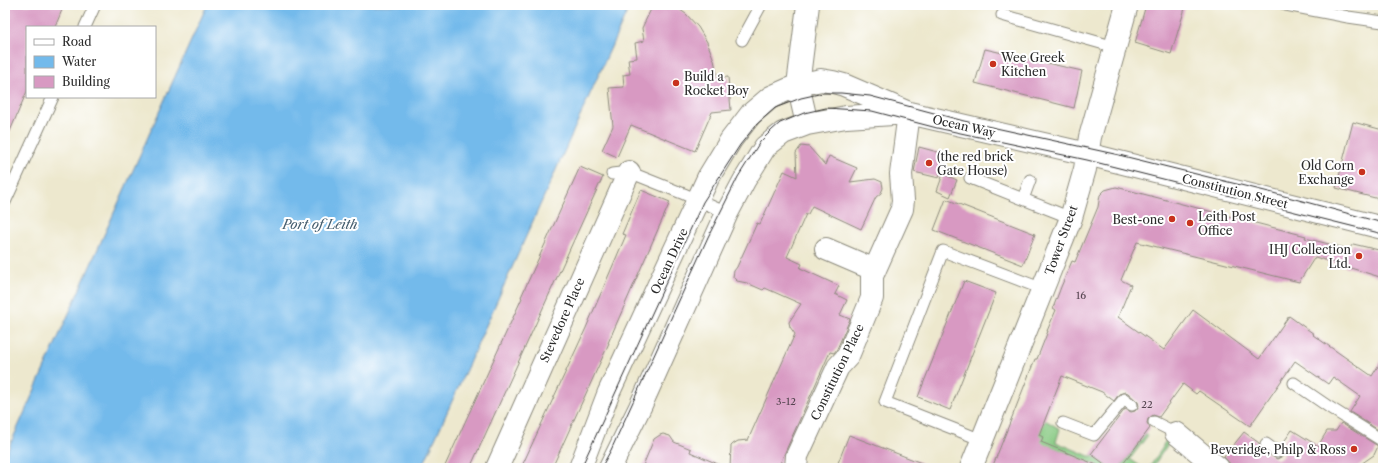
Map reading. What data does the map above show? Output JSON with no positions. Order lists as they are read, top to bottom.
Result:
{
  "streets": {
    "street": [
      "Ocean Way",
      "Constitution Street",
      "Tower Street",
      "Ocean Drive",
      "Stevedore Place",
      "Constitution Place"
    ]
  },
  "crossings": [
    ["Ocean Way", "Constitution Street"],
    ["Ocean Way", "Tower Street"],
    ["Ocean Way", "Ocean Drive"],
    ["Ocean Way", "Constitution Place"],
    ["Constitution Street", "Tower Street"]
  ],
  "water": ["Port of Leith"],
  "places": [
    "Wee Greek Kitchen",
    "Build a Rocket Boy",
    "(the red brick Gate House)",
    "Old Corn Exchange",
    "Best-one",
    "Leith Post Office",
    "IHJ Collection Ltd.",
    "Beveridge, Philp & Ross"
  ],
  "house_numbers": ["16", "3-12", "22"],
  "legend": ["Road", "Water", "Building"]
}
